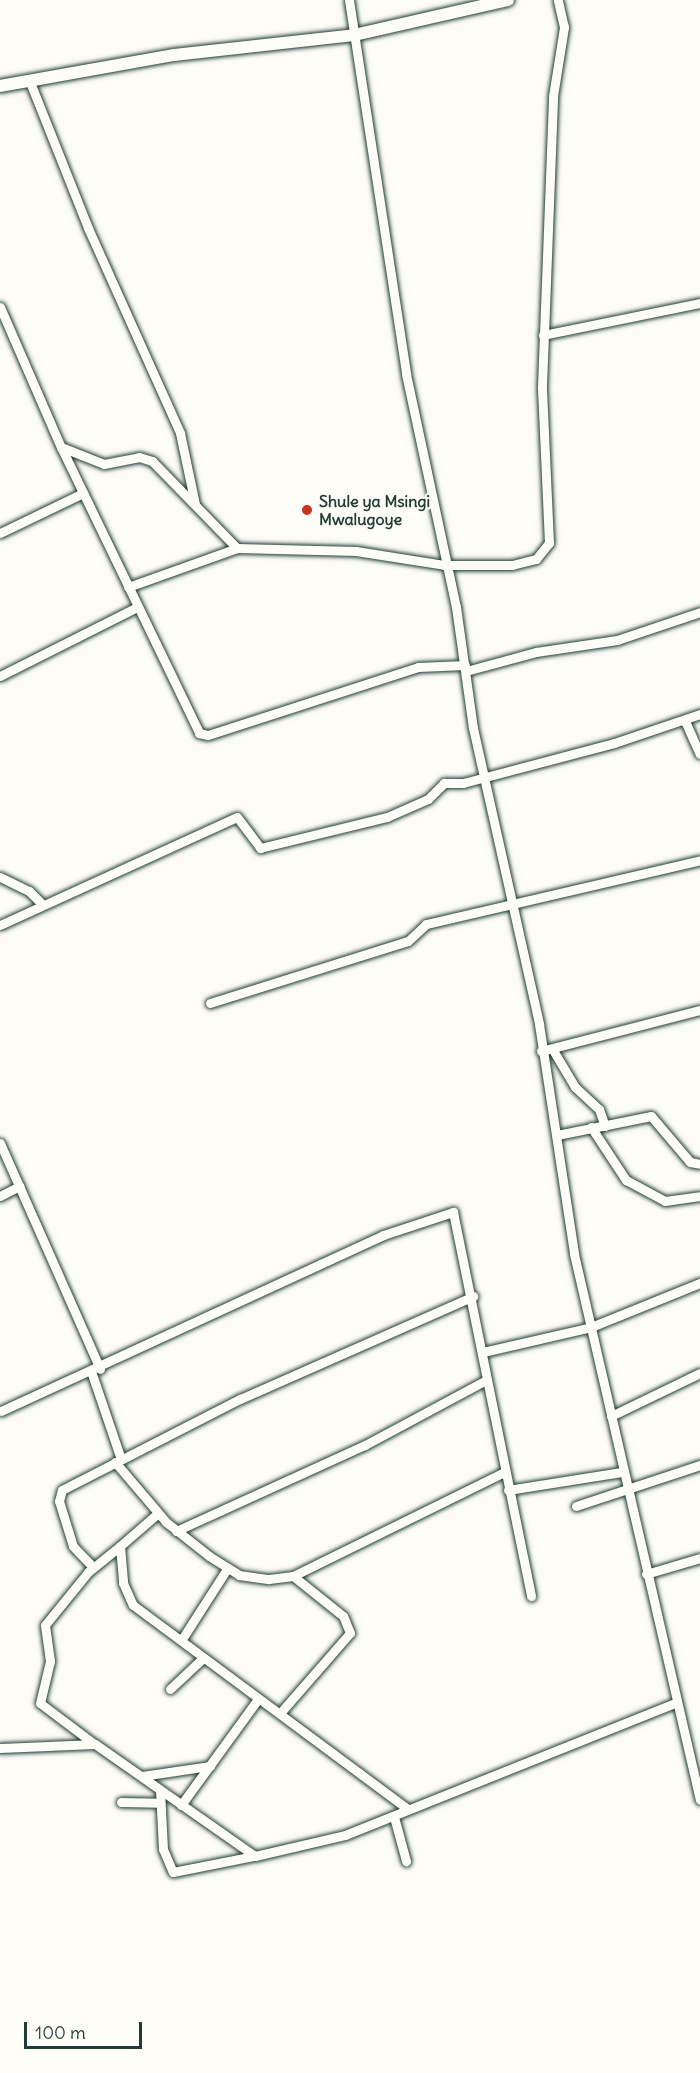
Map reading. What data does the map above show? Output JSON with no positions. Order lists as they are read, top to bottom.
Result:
{
  "places": ["Shule ya Msingi Mwalugoye"],
  "scale_bar": "100 m"
}
